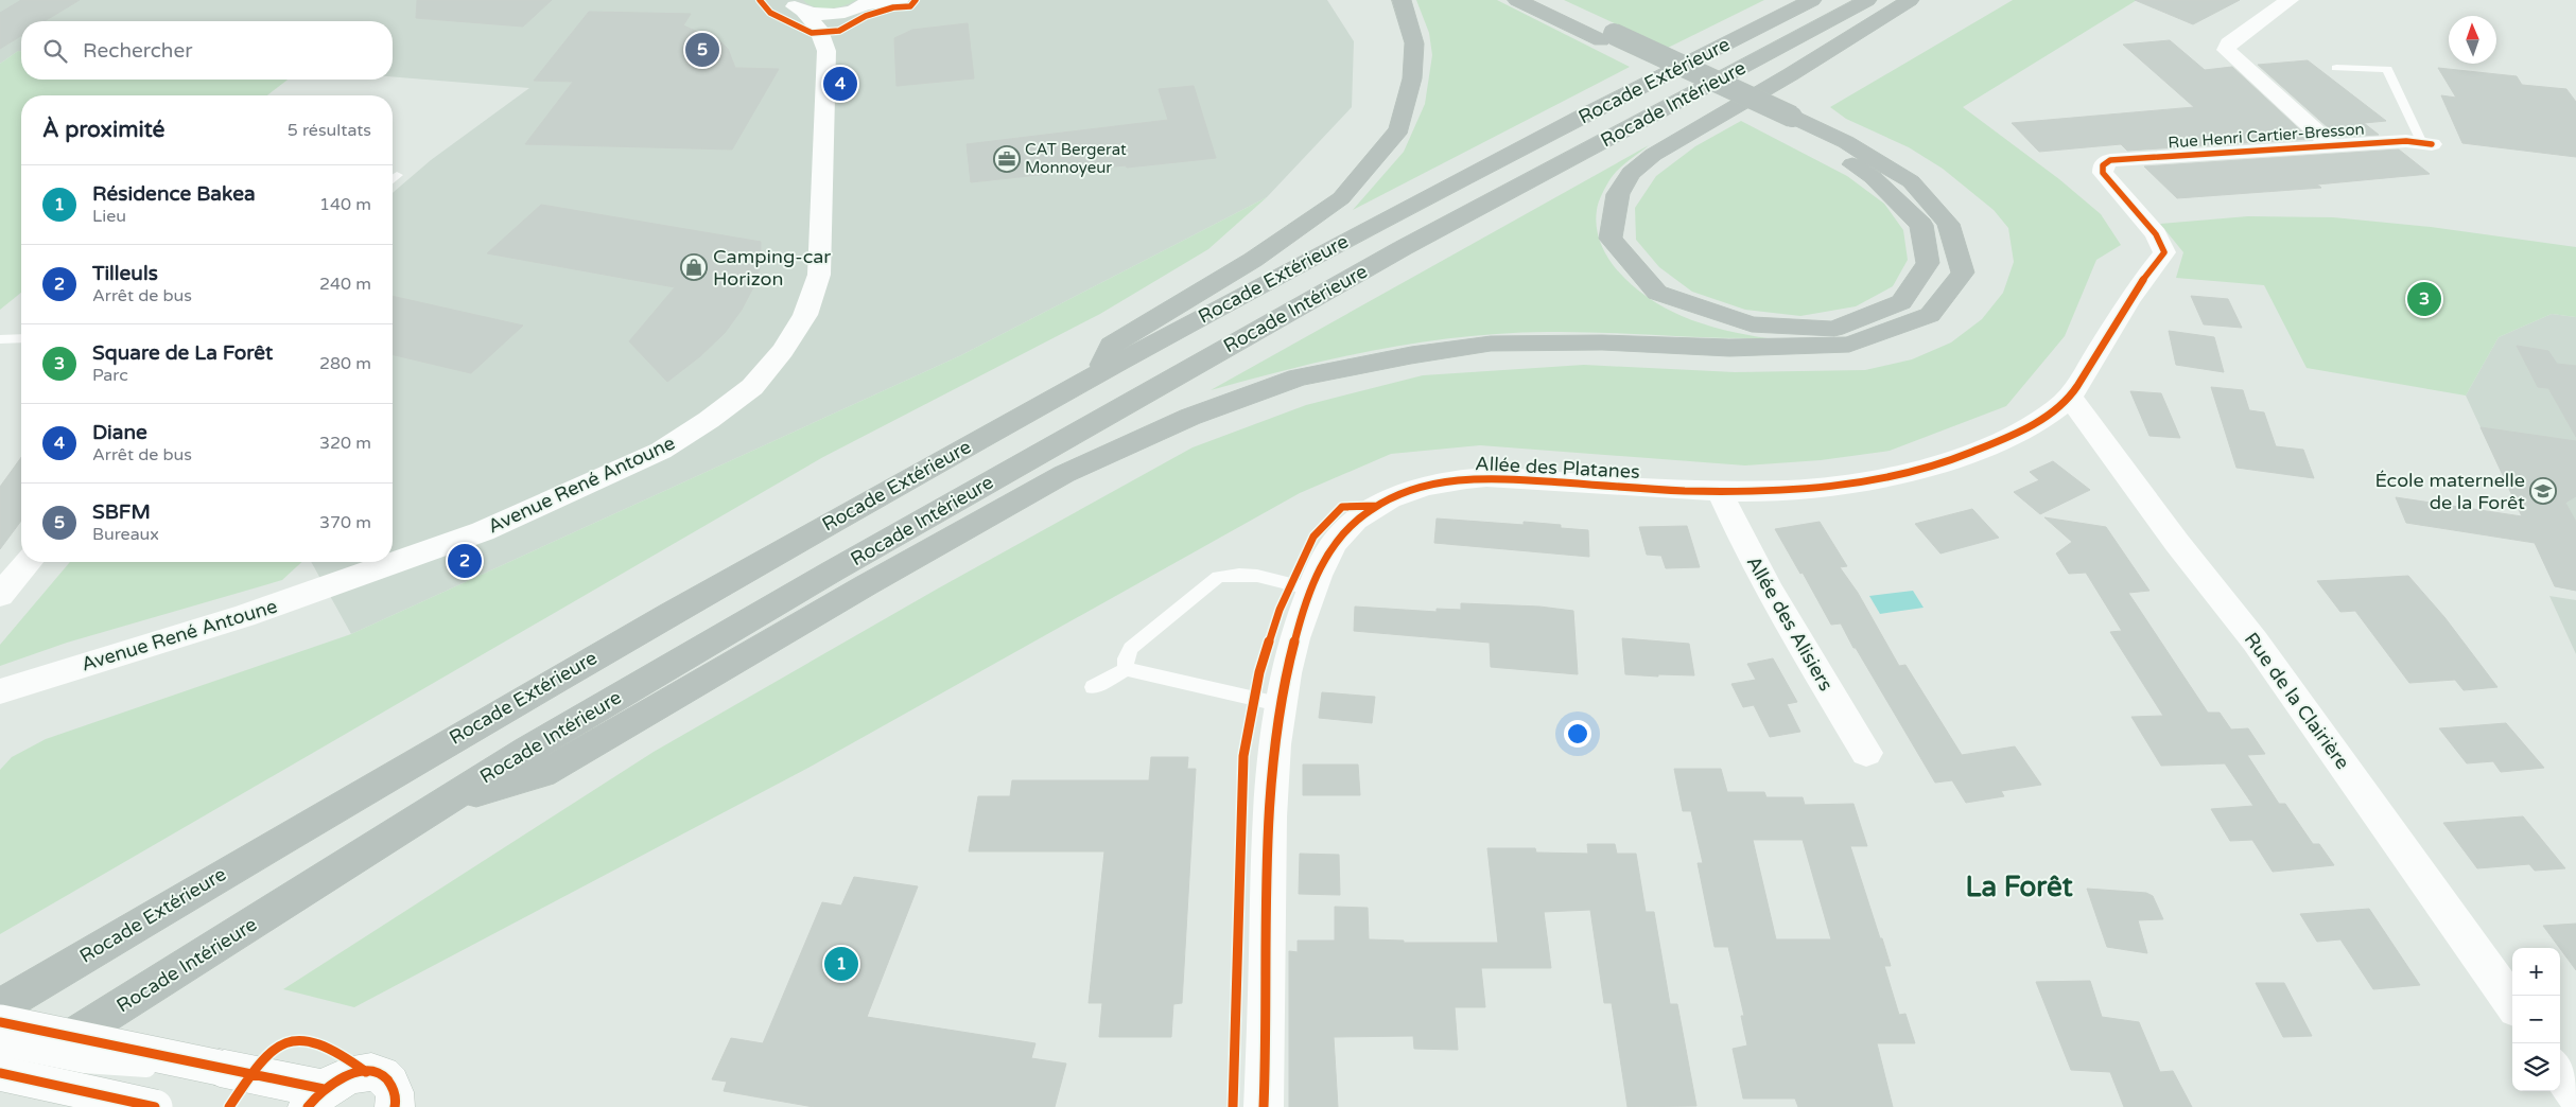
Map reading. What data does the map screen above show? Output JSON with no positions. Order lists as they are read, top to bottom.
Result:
{
  "streets": {
    "highway": ["Rocade Extérieure", "Rocade Intérieure"],
    "street": [
      "Rue Henri Cartier-Bresson",
      "Allée des Platanes",
      "Avenue René Antoune",
      "Allée des Alisiers",
      "Rue de la Clairière"
    ]
  },
  "crossings": [
    ["Rue Henri Cartier-Bresson", "Allée des Platanes"],
    ["Allée des Platanes", "Allée des Alisiers"],
    ["Allée des Platanes", "Rue de la Clairière"]
  ],
  "districts": ["La Forêt"],
  "places": {
    "office": ["CAT Bergerat Monnoyeur"],
    "shop": ["Camping-car Horizon"],
    "school or university": ["École maternelle de la Forêt"]
  },
  "north": "top",
  "page": {
    "search": "Rechercher",
    "pins": [
      "5",
      "4",
      "3",
      "2",
      "1"
    ],
    "heading": ["À proximité", "5 résultats"],
    "list": [
      {
        "mark": "1",
        "name": "Résidence Bakea",
        "note": "Lieu",
        "value": "140 m"
      },
      {
        "mark": "2",
        "name": "Tilleuls",
        "note": "Arrêt de bus",
        "value": "240 m"
      },
      {
        "mark": "3",
        "name": "Square de La Forêt",
        "note": "Parc",
        "value": "280 m"
      },
      {
        "mark": "4",
        "name": "Diane",
        "note": "Arrêt de bus",
        "value": "320 m"
      },
      {
        "mark": "5",
        "name": "SBFM",
        "note": "Bureaux",
        "value": "370 m"
      }
    ],
    "map_buttons": ["+", "−"]
  }
}
